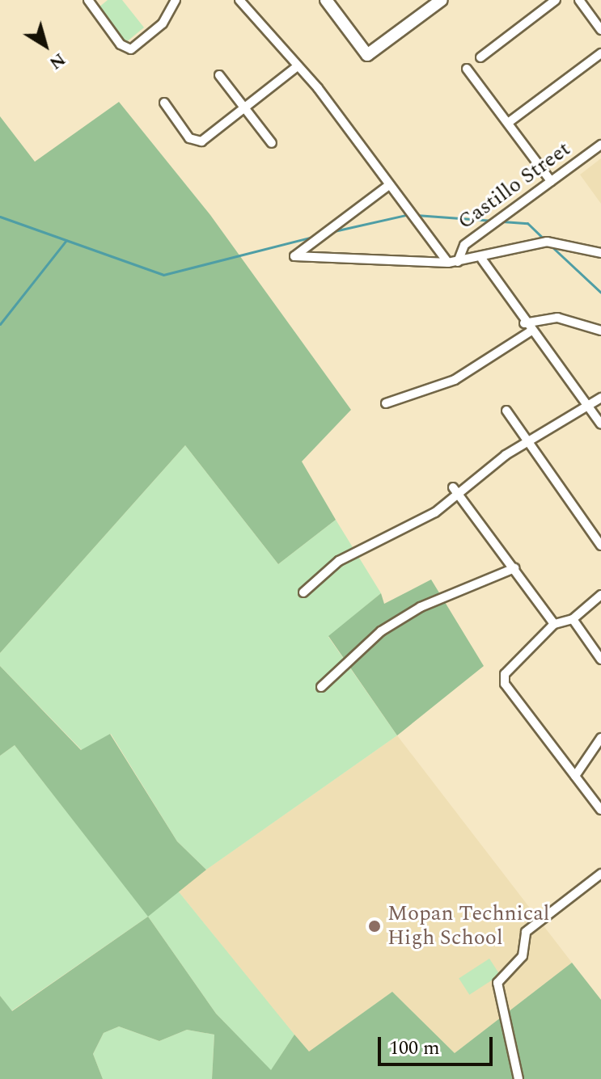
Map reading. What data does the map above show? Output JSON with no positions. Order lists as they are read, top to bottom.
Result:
{
  "streets": {
    "street": ["Castillo Street"]
  },
  "places": ["Mopan Technical High School"],
  "scale_bar": "100 m",
  "north": "bottom right"
}
